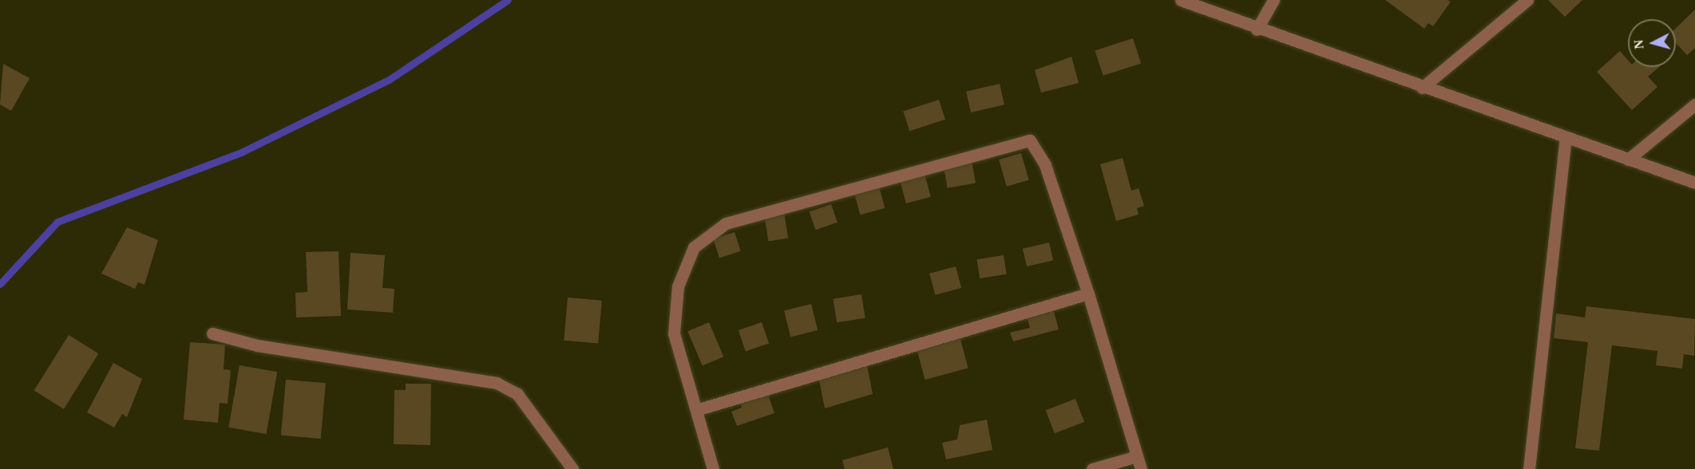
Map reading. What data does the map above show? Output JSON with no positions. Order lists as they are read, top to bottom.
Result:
{
  "north": "left"
}
